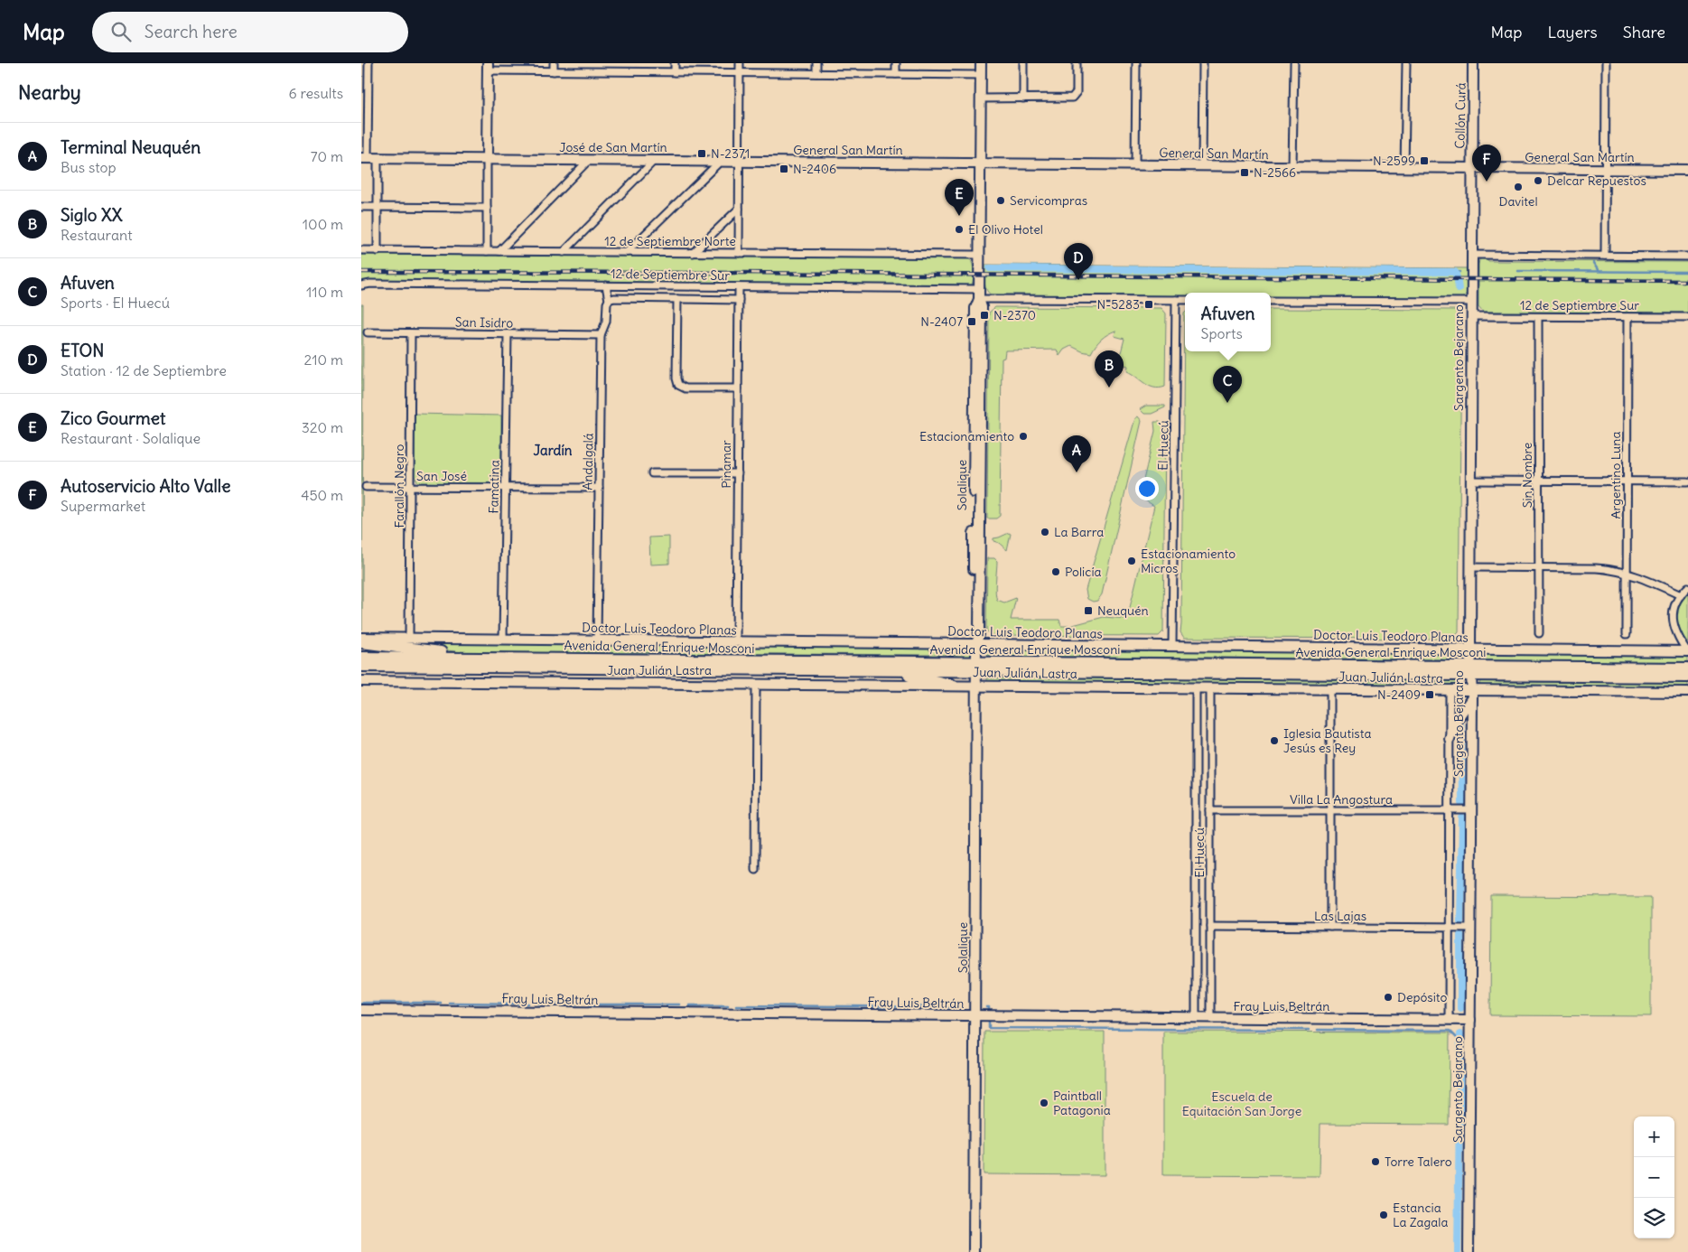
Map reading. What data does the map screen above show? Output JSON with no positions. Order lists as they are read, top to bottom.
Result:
{
  "streets": {
    "highway": ["Avenida General Enrique Mosconi"],
    "street": [
      "Collón Curá",
      "José de San Martín",
      "General San Martín",
      "12 de Septiembre Norte",
      "12 de Septiembre Sur",
      "San Isidro",
      "Sargento Bejarano",
      "El Huecú",
      "Andalgalá",
      "Pinamar",
      "Sin Nombre",
      "Argentino Luna",
      "San José",
      "Solalique",
      "Farallón Negro",
      "Famatina",
      "Doctor Luis Teodoro Planas",
      "Juan Julián Lastra",
      "Villa La Angostura",
      "Las Lajas",
      "Fray Luis Beltrán"
    ]
  },
  "crossings": [
    ["Collón Curá", "General San Martín"],
    ["Collón Curá", "Sargento Bejarano"],
    ["José de San Martín", "General San Martín"],
    ["General San Martín", "Sargento Bejarano"],
    ["General San Martín", "Solalique"],
    ["12 de Septiembre Norte", "Solalique"],
    ["12 de Septiembre Sur", "Sargento Bejarano"],
    ["12 de Septiembre Sur", "El Huecú"],
    ["12 de Septiembre Sur", "Andalgalá"],
    ["12 de Septiembre Sur", "Pinamar"],
    ["12 de Septiembre Sur", "Sin Nombre"],
    ["12 de Septiembre Sur", "Argentino Luna"],
    ["12 de Septiembre Sur", "Solalique"],
    ["San Isidro", "Andalgalá"],
    ["San Isidro", "Farallón Negro"],
    ["San Isidro", "Famatina"],
    ["Sargento Bejarano", "Doctor Luis Teodoro Planas"],
    ["Sargento Bejarano", "Avenida General Enrique Mosconi"],
    ["Sargento Bejarano", "Juan Julián Lastra"],
    ["Sargento Bejarano", "Villa La Angostura"],
    ["Sargento Bejarano", "Las Lajas"],
    ["Sargento Bejarano", "Fray Luis Beltrán"],
    ["El Huecú", "Doctor Luis Teodoro Planas"],
    ["El Huecú", "Juan Julián Lastra"],
    ["El Huecú", "Villa La Angostura"],
    ["El Huecú", "Las Lajas"],
    ["El Huecú", "Fray Luis Beltrán"],
    ["Andalgalá", "San José"],
    ["Andalgalá", "Doctor Luis Teodoro Planas"],
    ["Pinamar", "Doctor Luis Teodoro Planas"],
    ["San José", "Farallón Negro"],
    ["San José", "Famatina"],
    ["Solalique", "Doctor Luis Teodoro Planas"],
    ["Solalique", "Avenida General Enrique Mosconi"],
    ["Solalique", "Juan Julián Lastra"],
    ["Solalique", "Fray Luis Beltrán"],
    ["Farallón Negro", "Doctor Luis Teodoro Planas"],
    ["Famatina", "Doctor Luis Teodoro Planas"]
  ],
  "districts": ["Jardín"],
  "parks": ["Escuela de Equitación San Jorge"],
  "places": {
    "transit": [
      "N-2371",
      "N-2599",
      "N-2406",
      "N-2566",
      "N-5283",
      "N-2370",
      "N-2407",
      "Neuquén",
      "N-2409"
    ],
    "other": [
      "Delcar Repuestos",
      "Davitel",
      "Servicompras",
      "El Olivo Hotel",
      "Estacionamiento",
      "La Barra",
      "Estacionamiento Micros",
      "Policía",
      "Iglesia Bautista Jesús es Rey",
      "Depósito",
      "Paintball Patagonia",
      "Torre Talero",
      "Estancia La Zagala"
    ]
  },
  "page": {
    "header": "Map",
    "search": "Search here",
    "nav": ["Map", "Layers", "Share"],
    "heading": ["Nearby", "6 results"],
    "list": [
      {
        "mark": "A",
        "name": "Terminal Neuquén",
        "note": "Bus stop",
        "value": "70 m"
      },
      {
        "mark": "B",
        "name": "Siglo XX",
        "note": "Restaurant",
        "value": "100 m"
      },
      {
        "mark": "C",
        "name": "Afuven",
        "note": "Sports · El Huecú",
        "value": "110 m"
      },
      {
        "mark": "D",
        "name": "ETON",
        "note": "Station · 12 de Septiembre",
        "value": "210 m"
      },
      {
        "mark": "E",
        "name": "Zico Gourmet",
        "note": "Restaurant · Solalique",
        "value": "320 m"
      },
      {
        "mark": "F",
        "name": "Autoservicio Alto Valle",
        "note": "Supermarket",
        "value": "450 m"
      }
    ],
    "pins": [
      "F",
      "E",
      "D",
      "B",
      "C",
      "A"
    ],
    "popup": ["Afuven", "Sports"],
    "map_buttons": ["+", "−"]
  }
}
